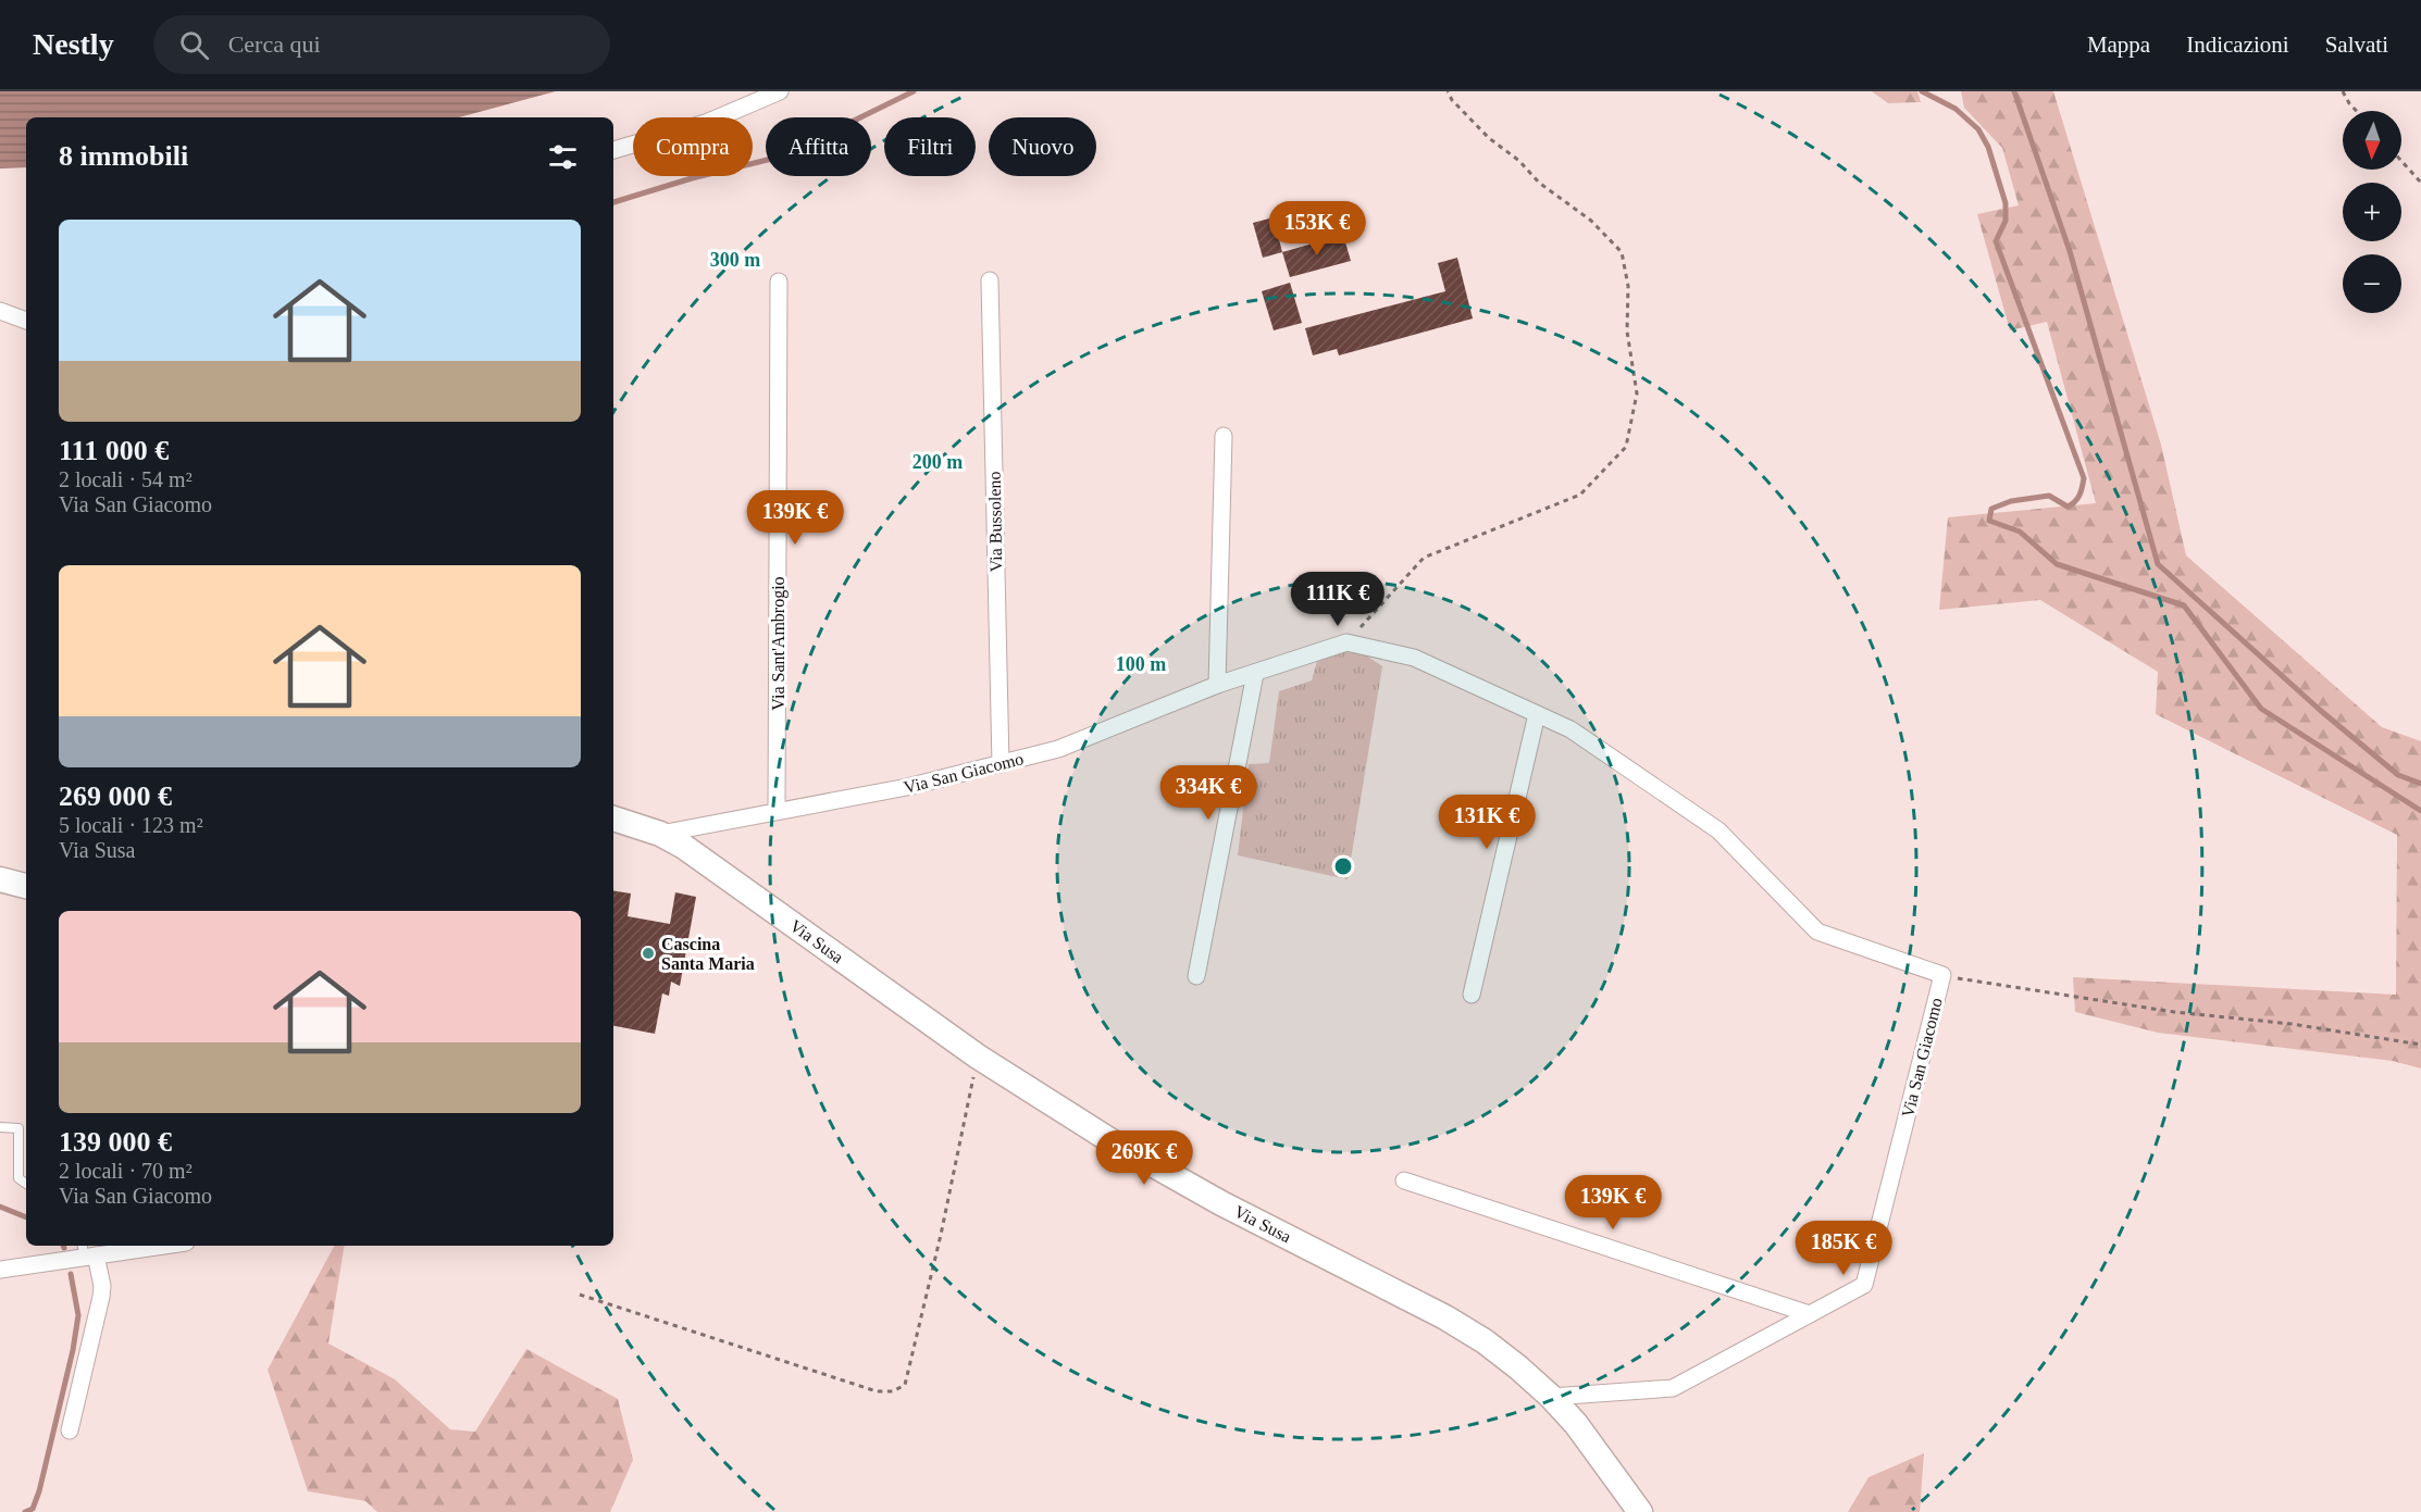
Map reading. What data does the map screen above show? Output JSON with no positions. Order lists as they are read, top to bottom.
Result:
{
  "streets": {
    "main road": ["Via Susa"],
    "street": ["Via Bussoleno", "Via Sant'Ambrogio", "Via San Giacomo"]
  },
  "crossings": [
    ["Via Bussoleno", "Via San Giacomo"],
    ["Via Sant'Ambrogio", "Via San Giacomo"],
    ["Via San Giacomo", "Via Susa"]
  ],
  "places": ["Cascina Santa Maria"],
  "north": "bottom",
  "page": {
    "header": "Nestly",
    "search": "Cerca qui",
    "nav": ["Mappa", "Indicazioni", "Salvati"],
    "map_buttons": ["+", "−"],
    "chip": [
      "Compra",
      "Affitta",
      "Filtri",
      "Nuovo"
    ],
    "heading": "8 immobili",
    "list": [
      {
        "name": "111 000 €",
        "note": "2 locali · 54 m² · Via San Giacomo"
      },
      {
        "name": "269 000 €",
        "note": "5 locali · 123 m² · Via Susa"
      },
      {
        "name": "139 000 €",
        "note": "2 locali · 70 m² · Via San Giacomo"
      }
    ],
    "price": [
      "153K €",
      "139K €",
      "111K €",
      "334K €",
      "131K €",
      "269K €",
      "139K €",
      "185K €"
    ]
  },
  "rings": ["300 m", "200 m", "100 m"]
}
